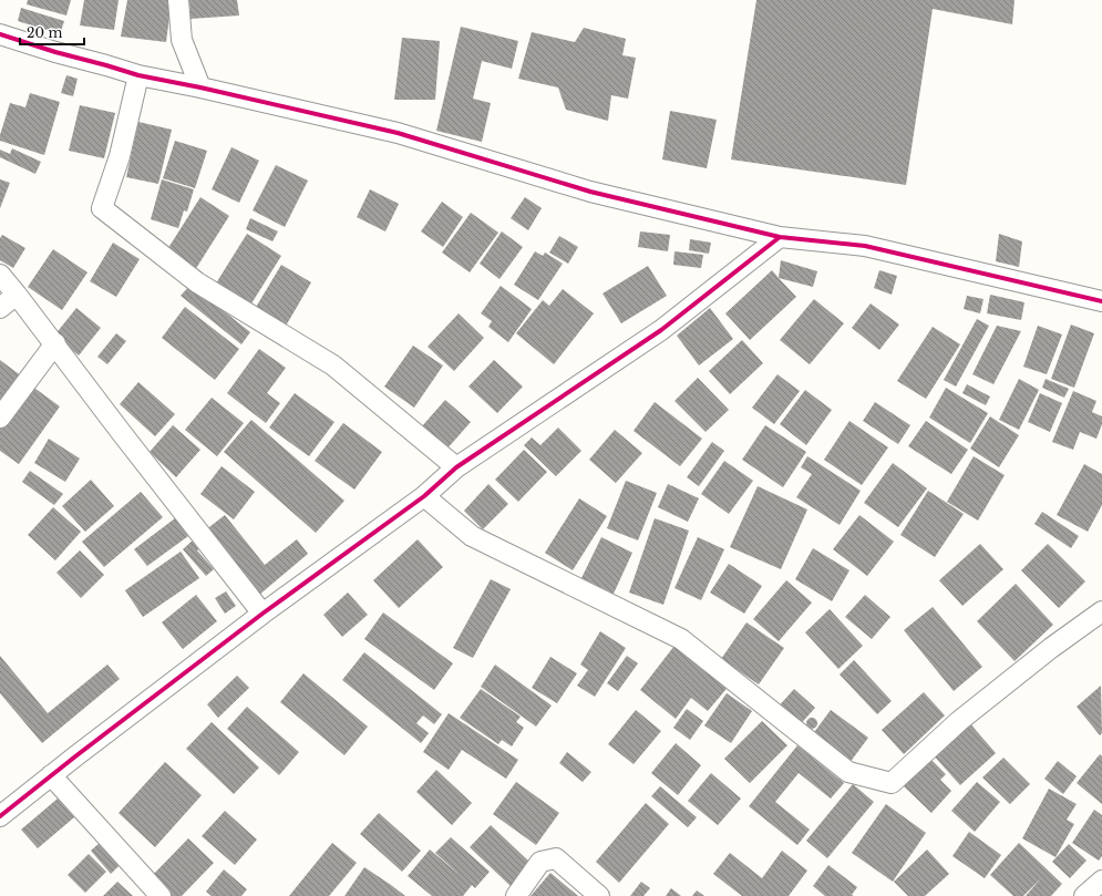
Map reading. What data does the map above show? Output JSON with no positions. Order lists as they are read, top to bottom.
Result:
{
  "scale_bar": "20 m"
}
